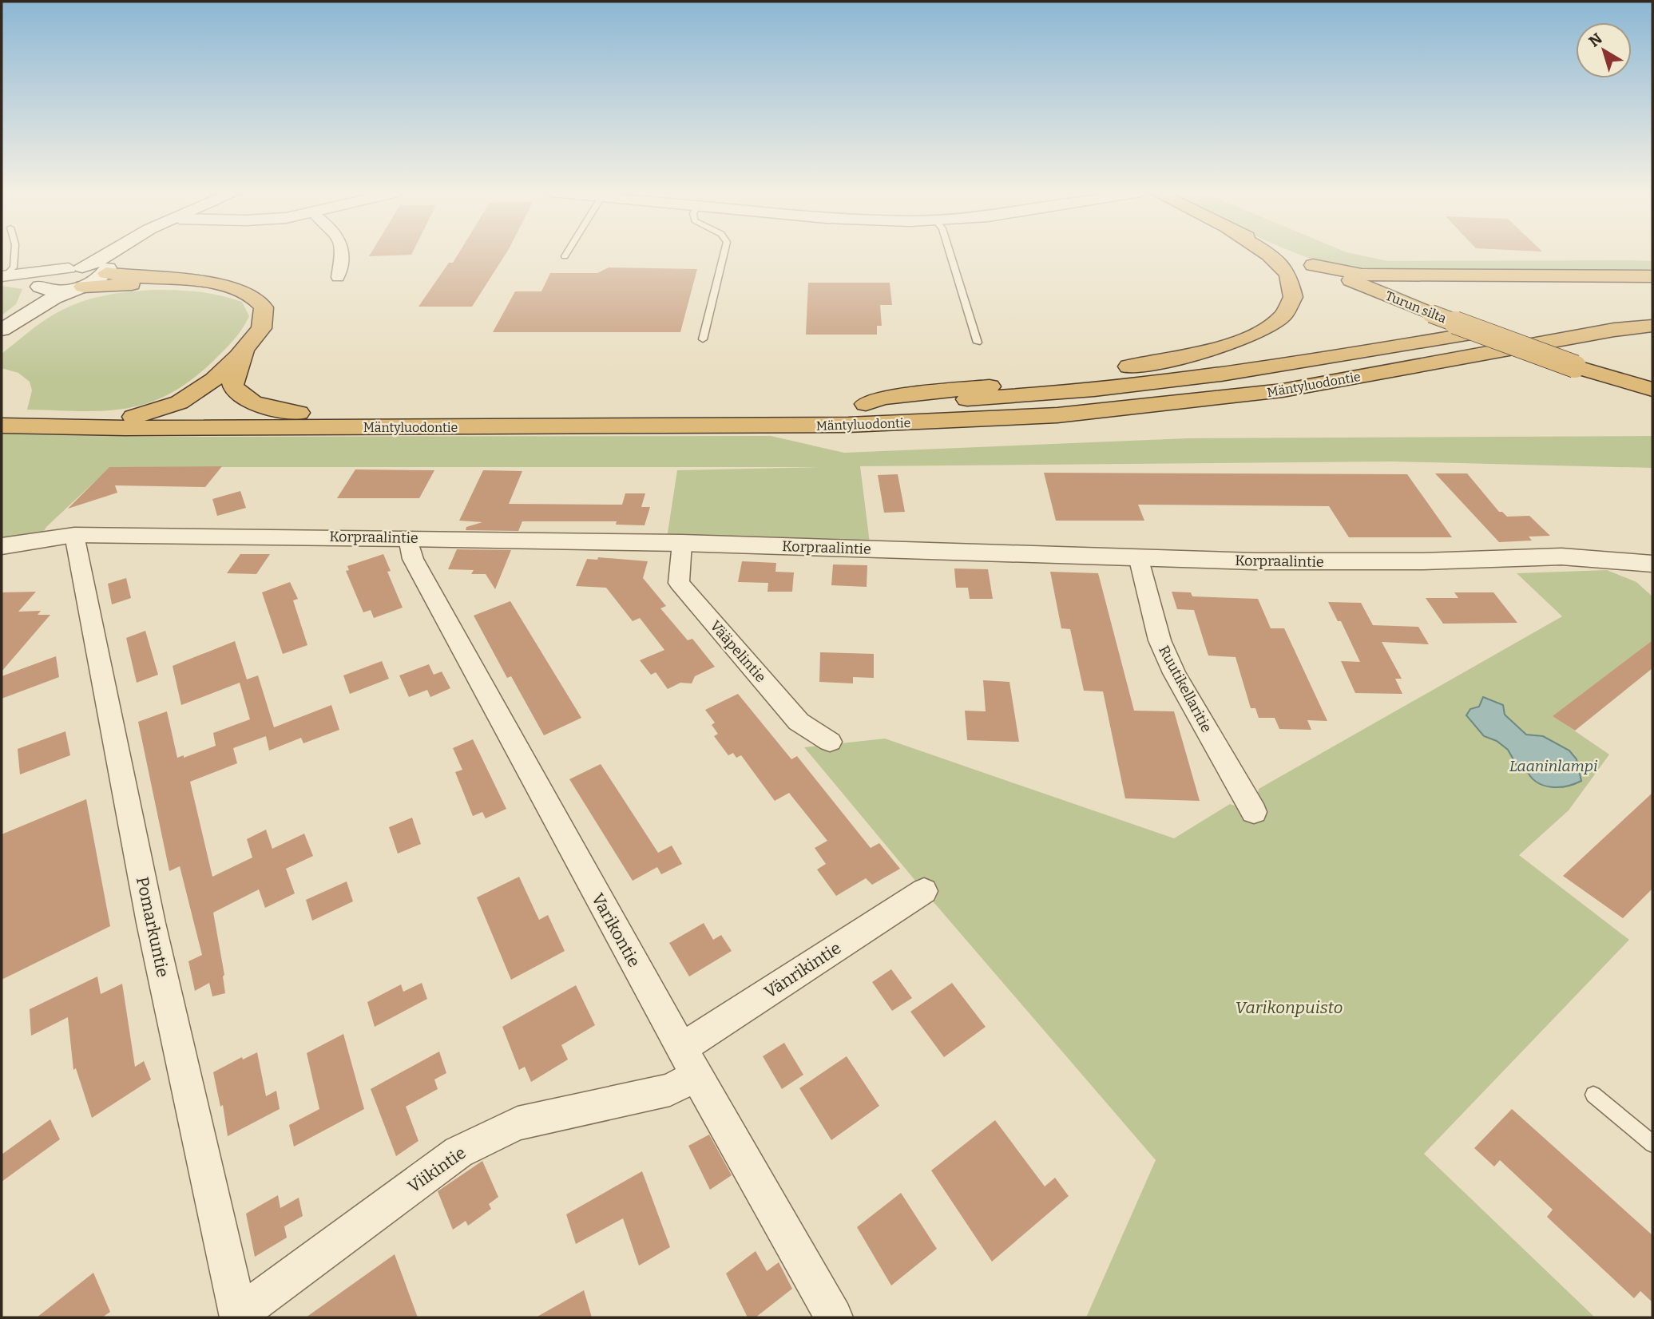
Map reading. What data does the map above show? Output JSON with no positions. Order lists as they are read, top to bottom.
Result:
{
  "streets": {
    "highway": ["Turun silta", "Mäntyluodontie"],
    "street": [
      "Korpraalintie",
      "Vääpelintie",
      "Ruutikellaritie",
      "Pomarkuntie",
      "Varikontie",
      "Vänrikintie",
      "Viikintie"
    ]
  },
  "crossings": [
    ["Korpraalintie", "Vääpelintie"],
    ["Korpraalintie", "Ruutikellaritie"],
    ["Korpraalintie", "Pomarkuntie"],
    ["Korpraalintie", "Varikontie"],
    ["Pomarkuntie", "Viikintie"],
    ["Varikontie", "Vänrikintie"],
    ["Varikontie", "Viikintie"],
    ["Vänrikintie", "Viikintie"]
  ],
  "water": ["Laaninlampi"],
  "parks": ["Varikonpuisto"],
  "north": "top left"
}
